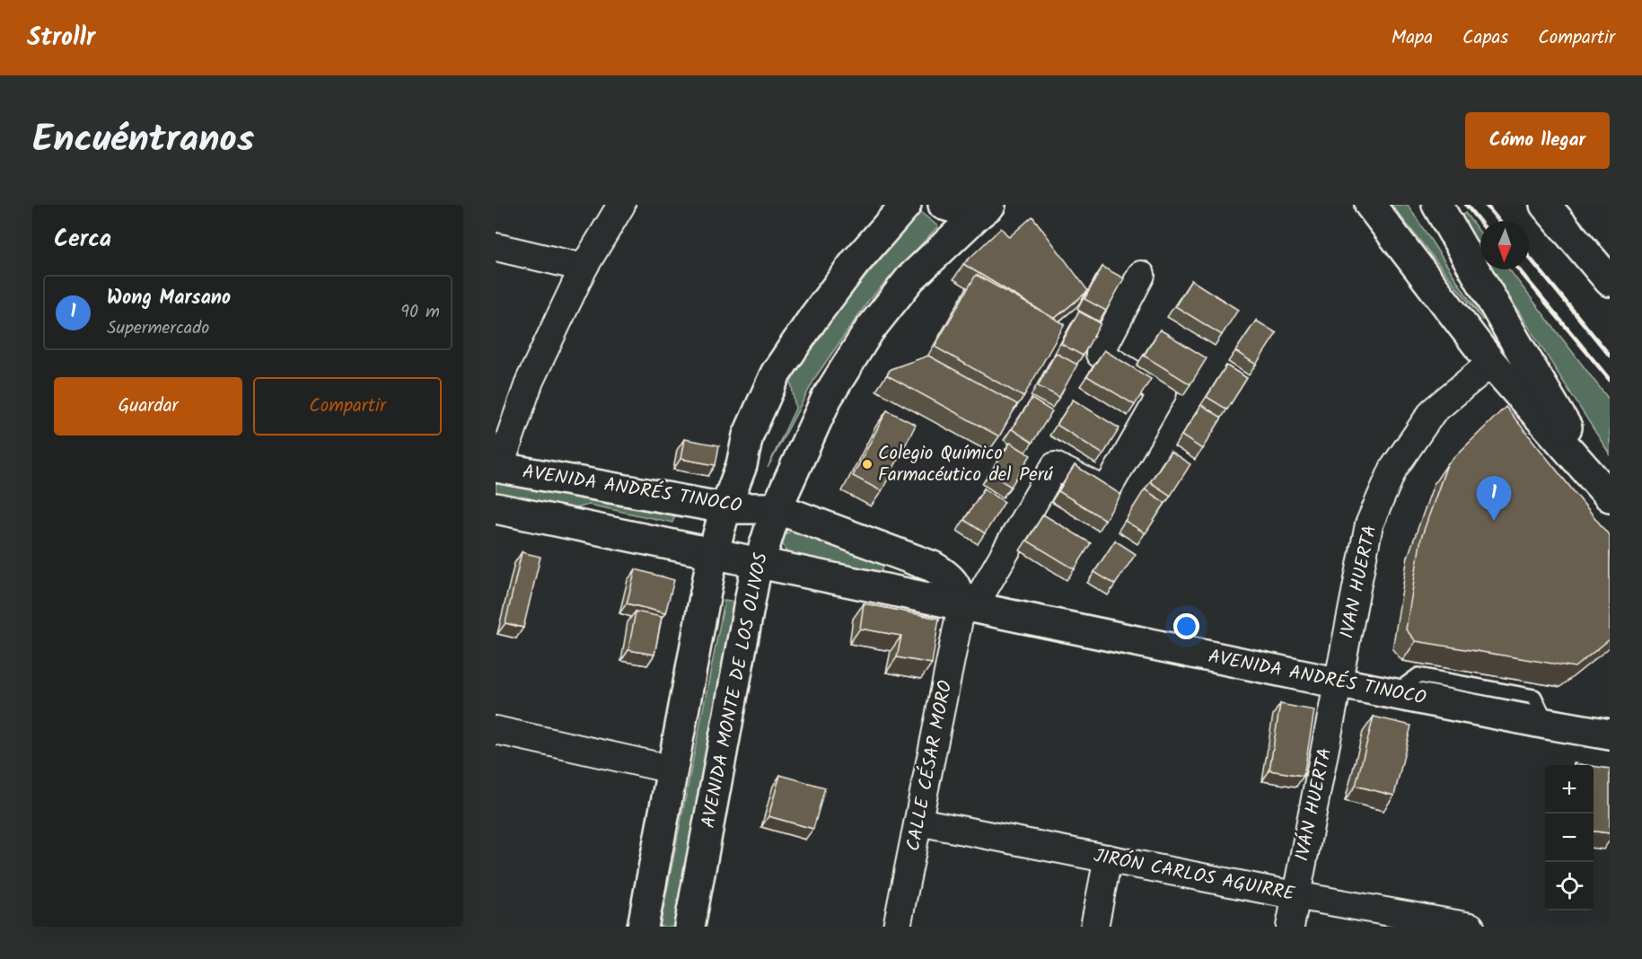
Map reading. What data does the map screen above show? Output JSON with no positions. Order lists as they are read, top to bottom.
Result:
{
  "streets": {
    "street": [
      "AVENIDA ANDRÉS TINOCO",
      "IVAN HUERTA",
      "AVENIDA MONTE DE LOS OLIVOS",
      "CALLE CÉSAR MORO",
      "IVÁN HUERTA",
      "JIRÓN CARLOS AGUIRRE"
    ]
  },
  "crossings": [
    ["AVENIDA ANDRÉS TINOCO", "IVAN HUERTA"],
    ["AVENIDA ANDRÉS TINOCO", "AVENIDA MONTE DE LOS OLIVOS"],
    ["AVENIDA ANDRÉS TINOCO", "CALLE CÉSAR MORO"],
    ["AVENIDA ANDRÉS TINOCO", "IVÁN HUERTA"],
    ["IVAN HUERTA", "IVÁN HUERTA"],
    ["CALLE CÉSAR MORO", "JIRÓN CARLOS AGUIRRE"],
    ["IVÁN HUERTA", "JIRÓN CARLOS AGUIRRE"]
  ],
  "places": ["Colegio Químico Farmacéutico del Perú"],
  "north": "bottom",
  "page": {
    "header": "Strollr",
    "nav": ["Mapa", "Capas", "Compartir"],
    "title": "Encuéntranos",
    "buttons": [
      "Cómo llegar",
      ["Guardar", "Compartir"]
    ],
    "heading": "Cerca",
    "list": [
      {
        "mark": "1",
        "name": "Wong Marsano",
        "note": "Supermercado",
        "value": "90 m"
      }
    ],
    "pins": "1",
    "map_buttons": ["+", "−"]
  }
}
